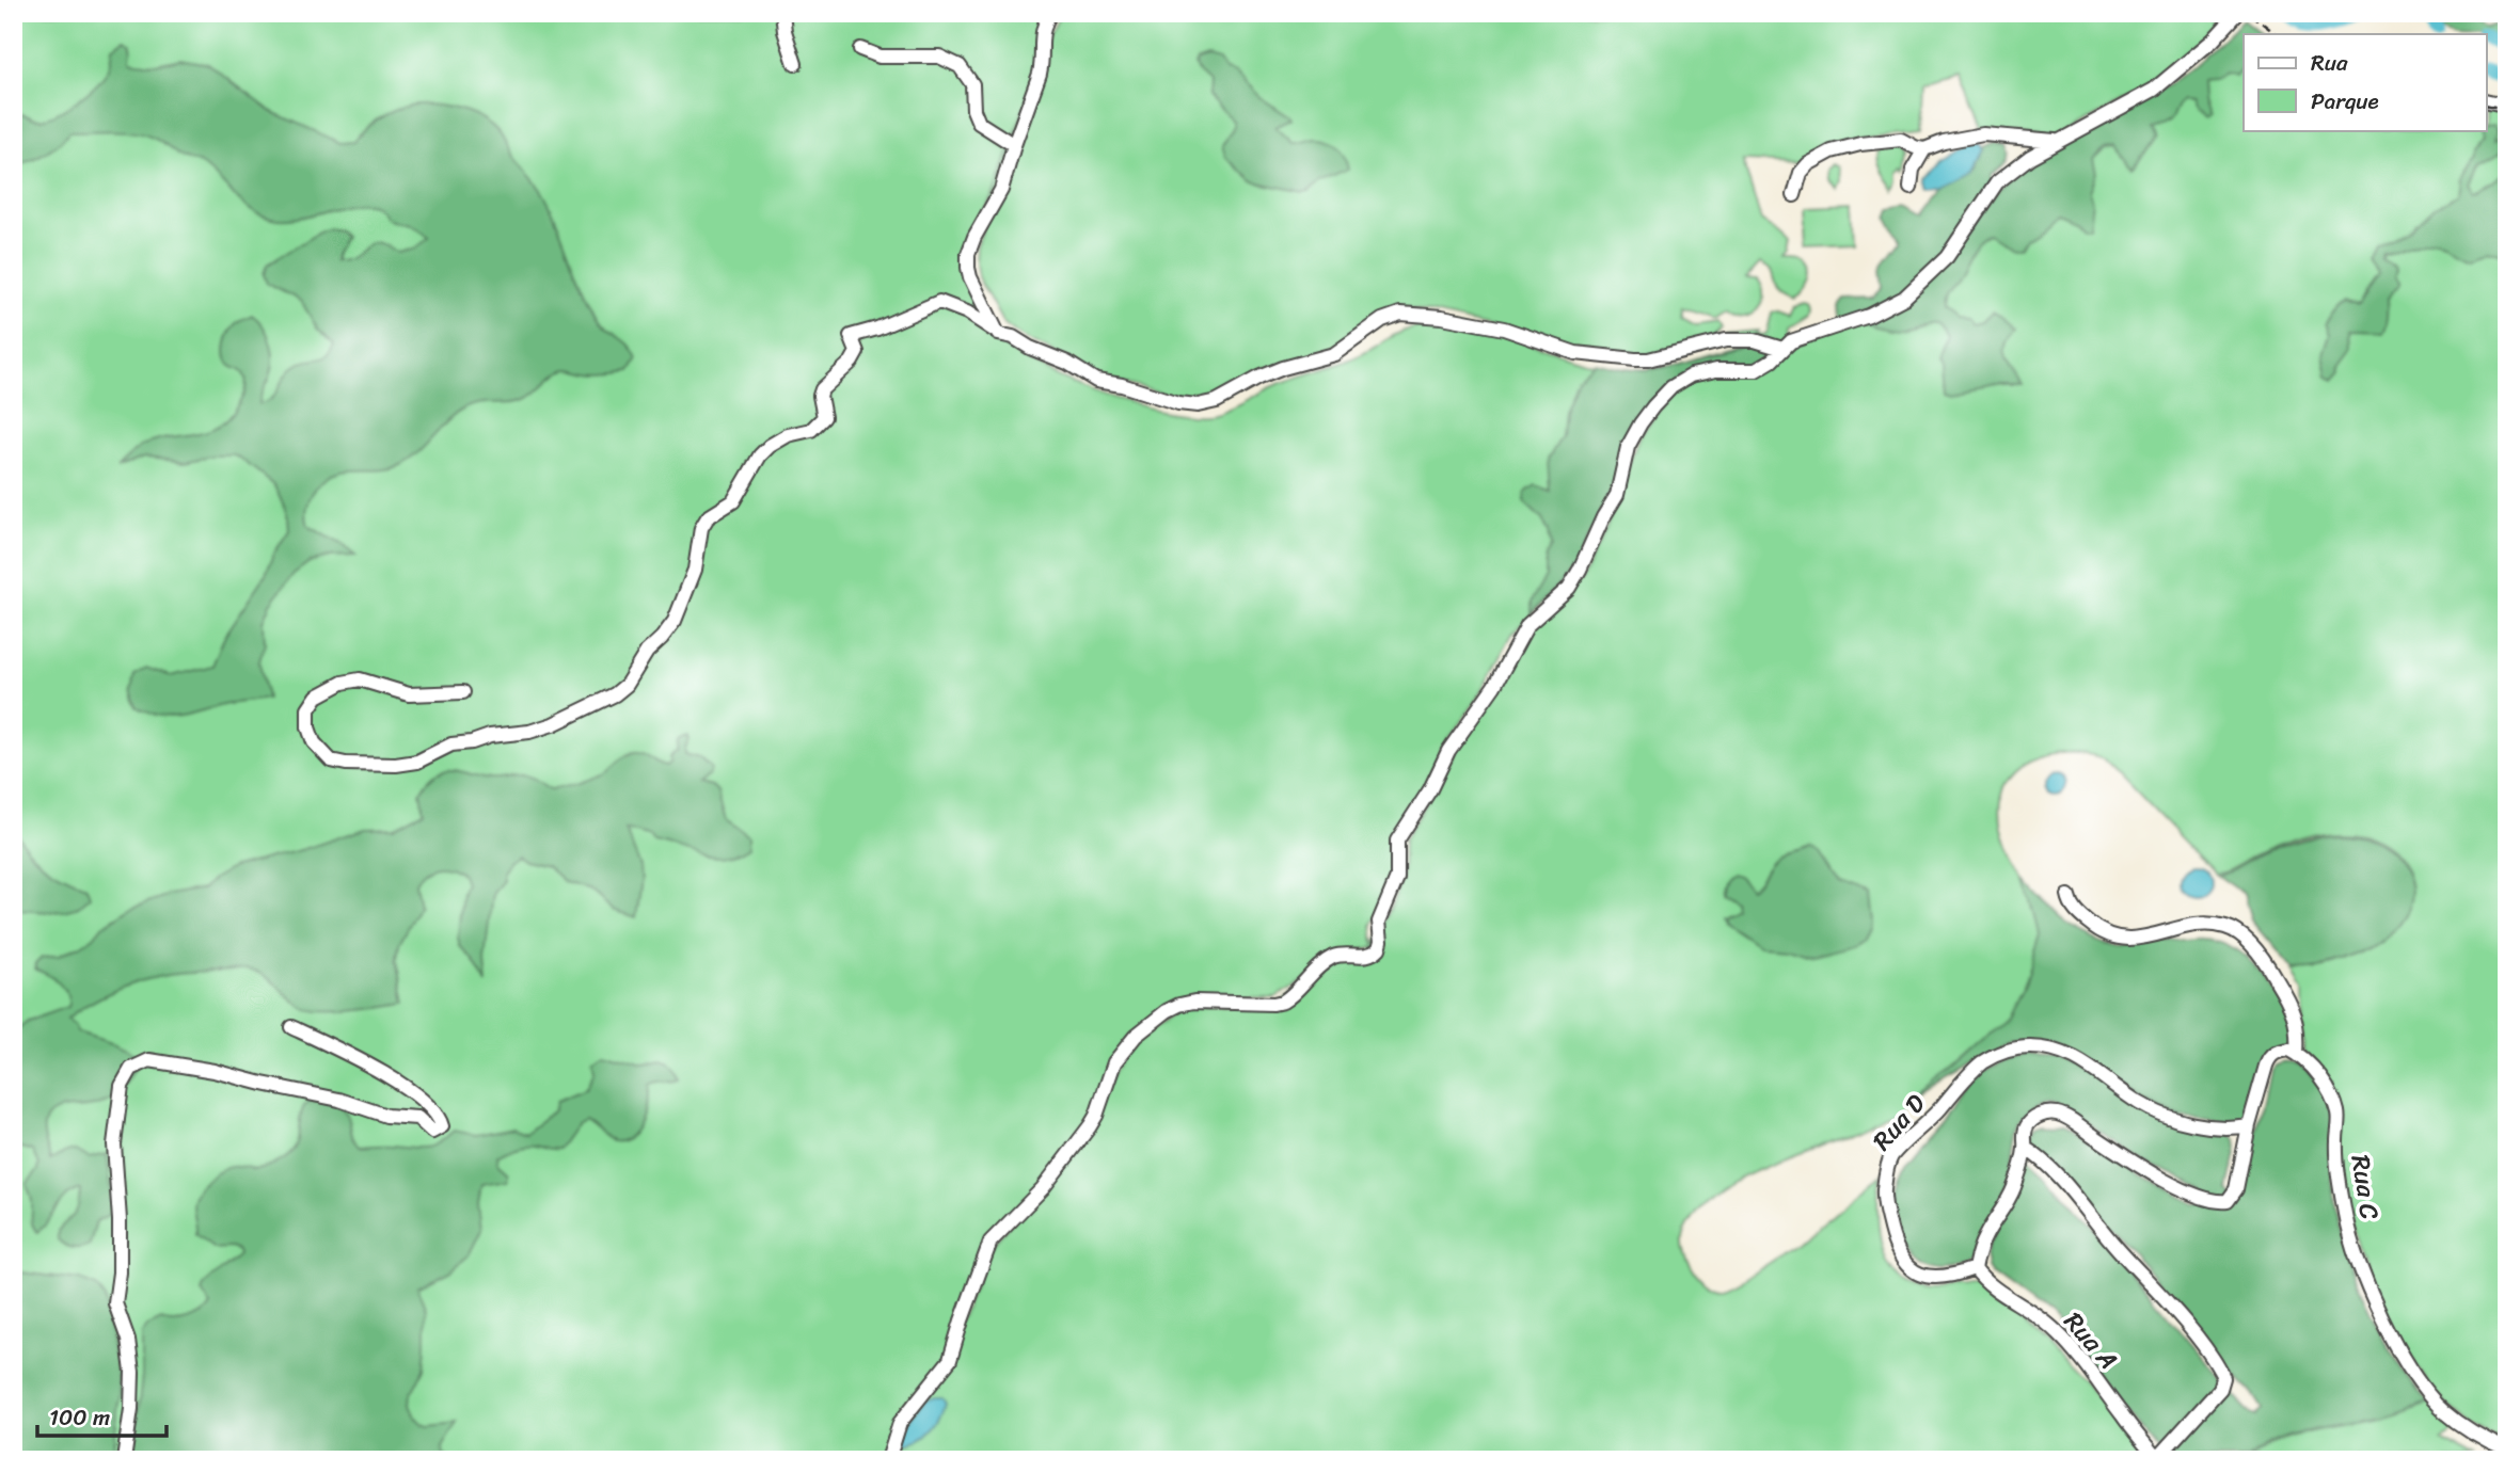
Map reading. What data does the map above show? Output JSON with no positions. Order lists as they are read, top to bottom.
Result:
{
  "streets": {
    "street": ["Rua D", "Rua C", "Rua A"]
  },
  "crossings": [
    ["Rua D", "Rua A"]
  ],
  "legend": ["Rua", "Parque"],
  "scale_bar": "100 m"
}
